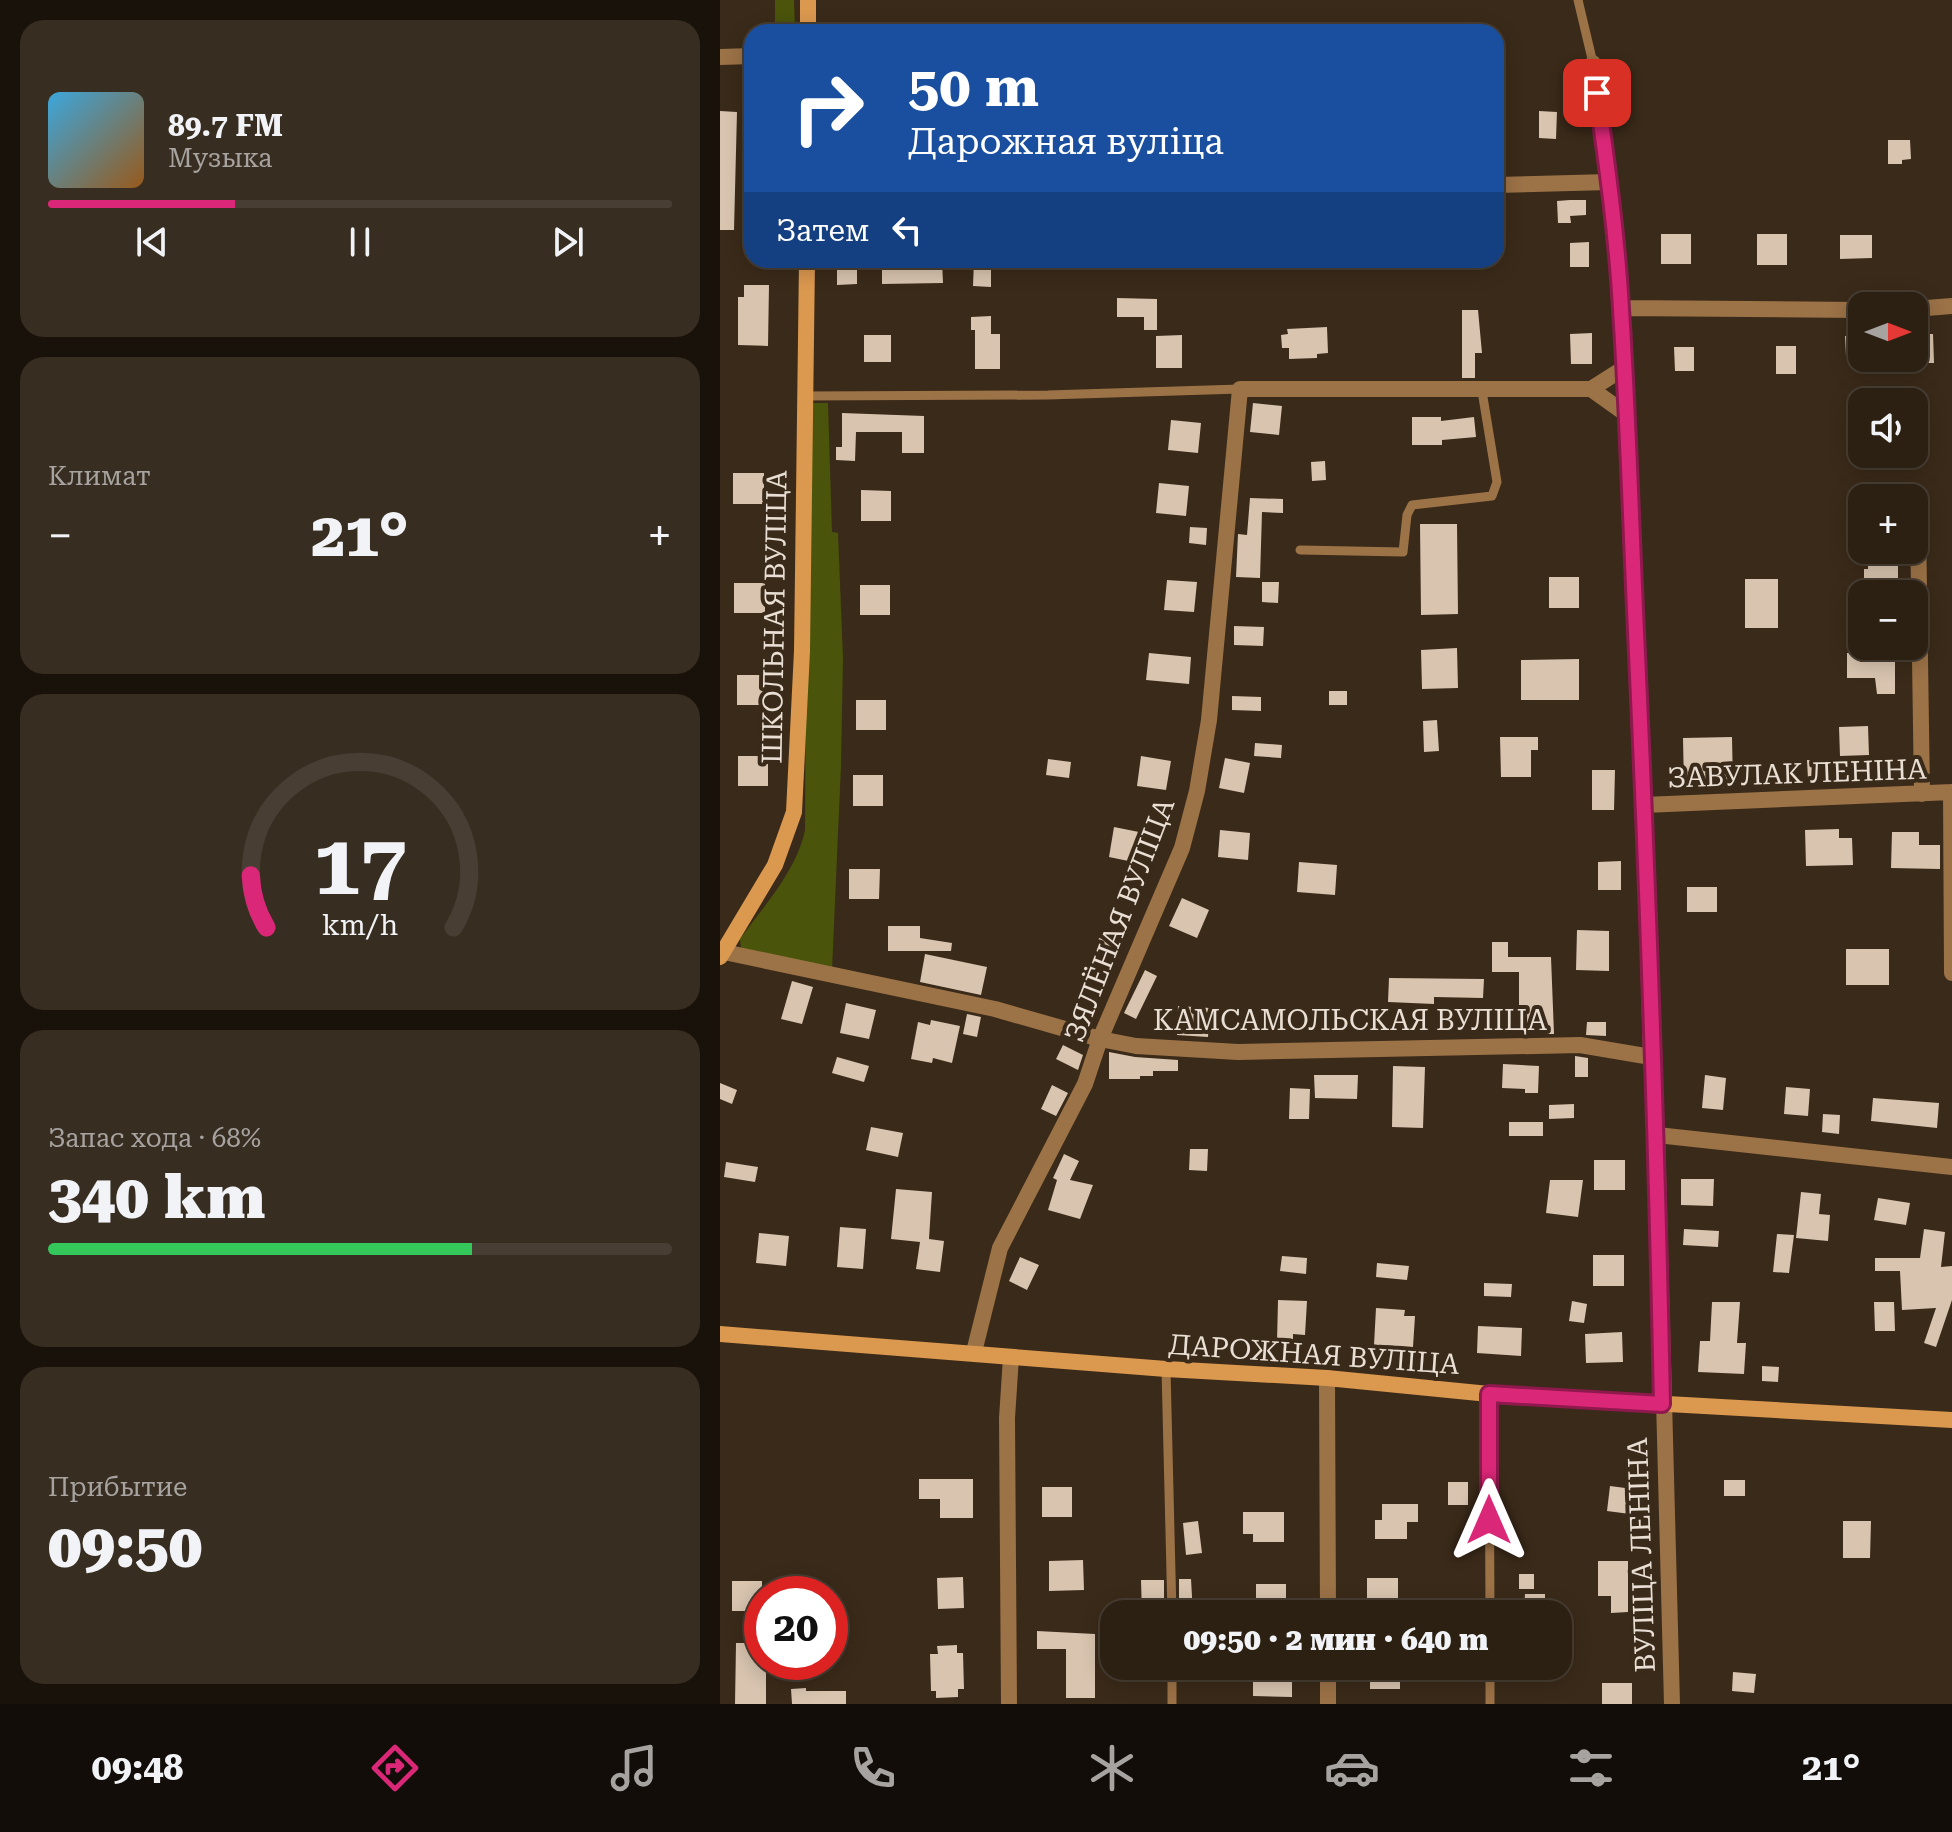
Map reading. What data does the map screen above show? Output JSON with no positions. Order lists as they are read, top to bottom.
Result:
{
  "streets": {
    "main road": ["ШКОЛЬНАЯ ВУЛІЦА", "ДАРОЖНАЯ ВУЛІЦА"],
    "street": [
      "ЗАВУЛАК ЛЕНІНА",
      "ЗЯЛЁНАЯ ВУЛІЦА",
      "КАМСАМОЛЬСКАЯ ВУЛІЦА",
      "ВУЛІЦА ЛЕНІНА"
    ]
  },
  "crossings": [
    ["ШКОЛЬНАЯ ВУЛІЦА", "КАМСАМОЛЬСКАЯ ВУЛІЦА"],
    ["ЗАВУЛАК ЛЕНІНА", "ВУЛІЦА ЛЕНІНА"],
    ["ЗЯЛЁНАЯ ВУЛІЦА", "КАМСАМОЛЬСКАЯ ВУЛІЦА"],
    ["ЗЯЛЁНАЯ ВУЛІЦА", "ДАРОЖНАЯ ВУЛІЦА"],
    ["КАМСАМОЛЬСКАЯ ВУЛІЦА", "ВУЛІЦА ЛЕНІНА"],
    ["ДАРОЖНАЯ ВУЛІЦА", "ВУЛІЦА ЛЕНІНА"]
  ],
  "north": "right",
  "page": {
    "turn": ["50 m", "Дарожная вуліца"],
    "song": ["89.7 FM", "Музыка"],
    "then": "Затем",
    "map_buttons": ["+", "−"],
    "tile": [
      "Климат",
      ["Запас хода · 68%", "340 km"],
      ["Прибытие", "09:50"]
    ],
    "heat": ["−", "21°", "+"],
    "limit": "20",
    "trip": "09:50 · 2 мин · 640 m",
    "tabs": ["09:48", "21°"],
    "gauge": ["17", "km/h"]
  }
}
